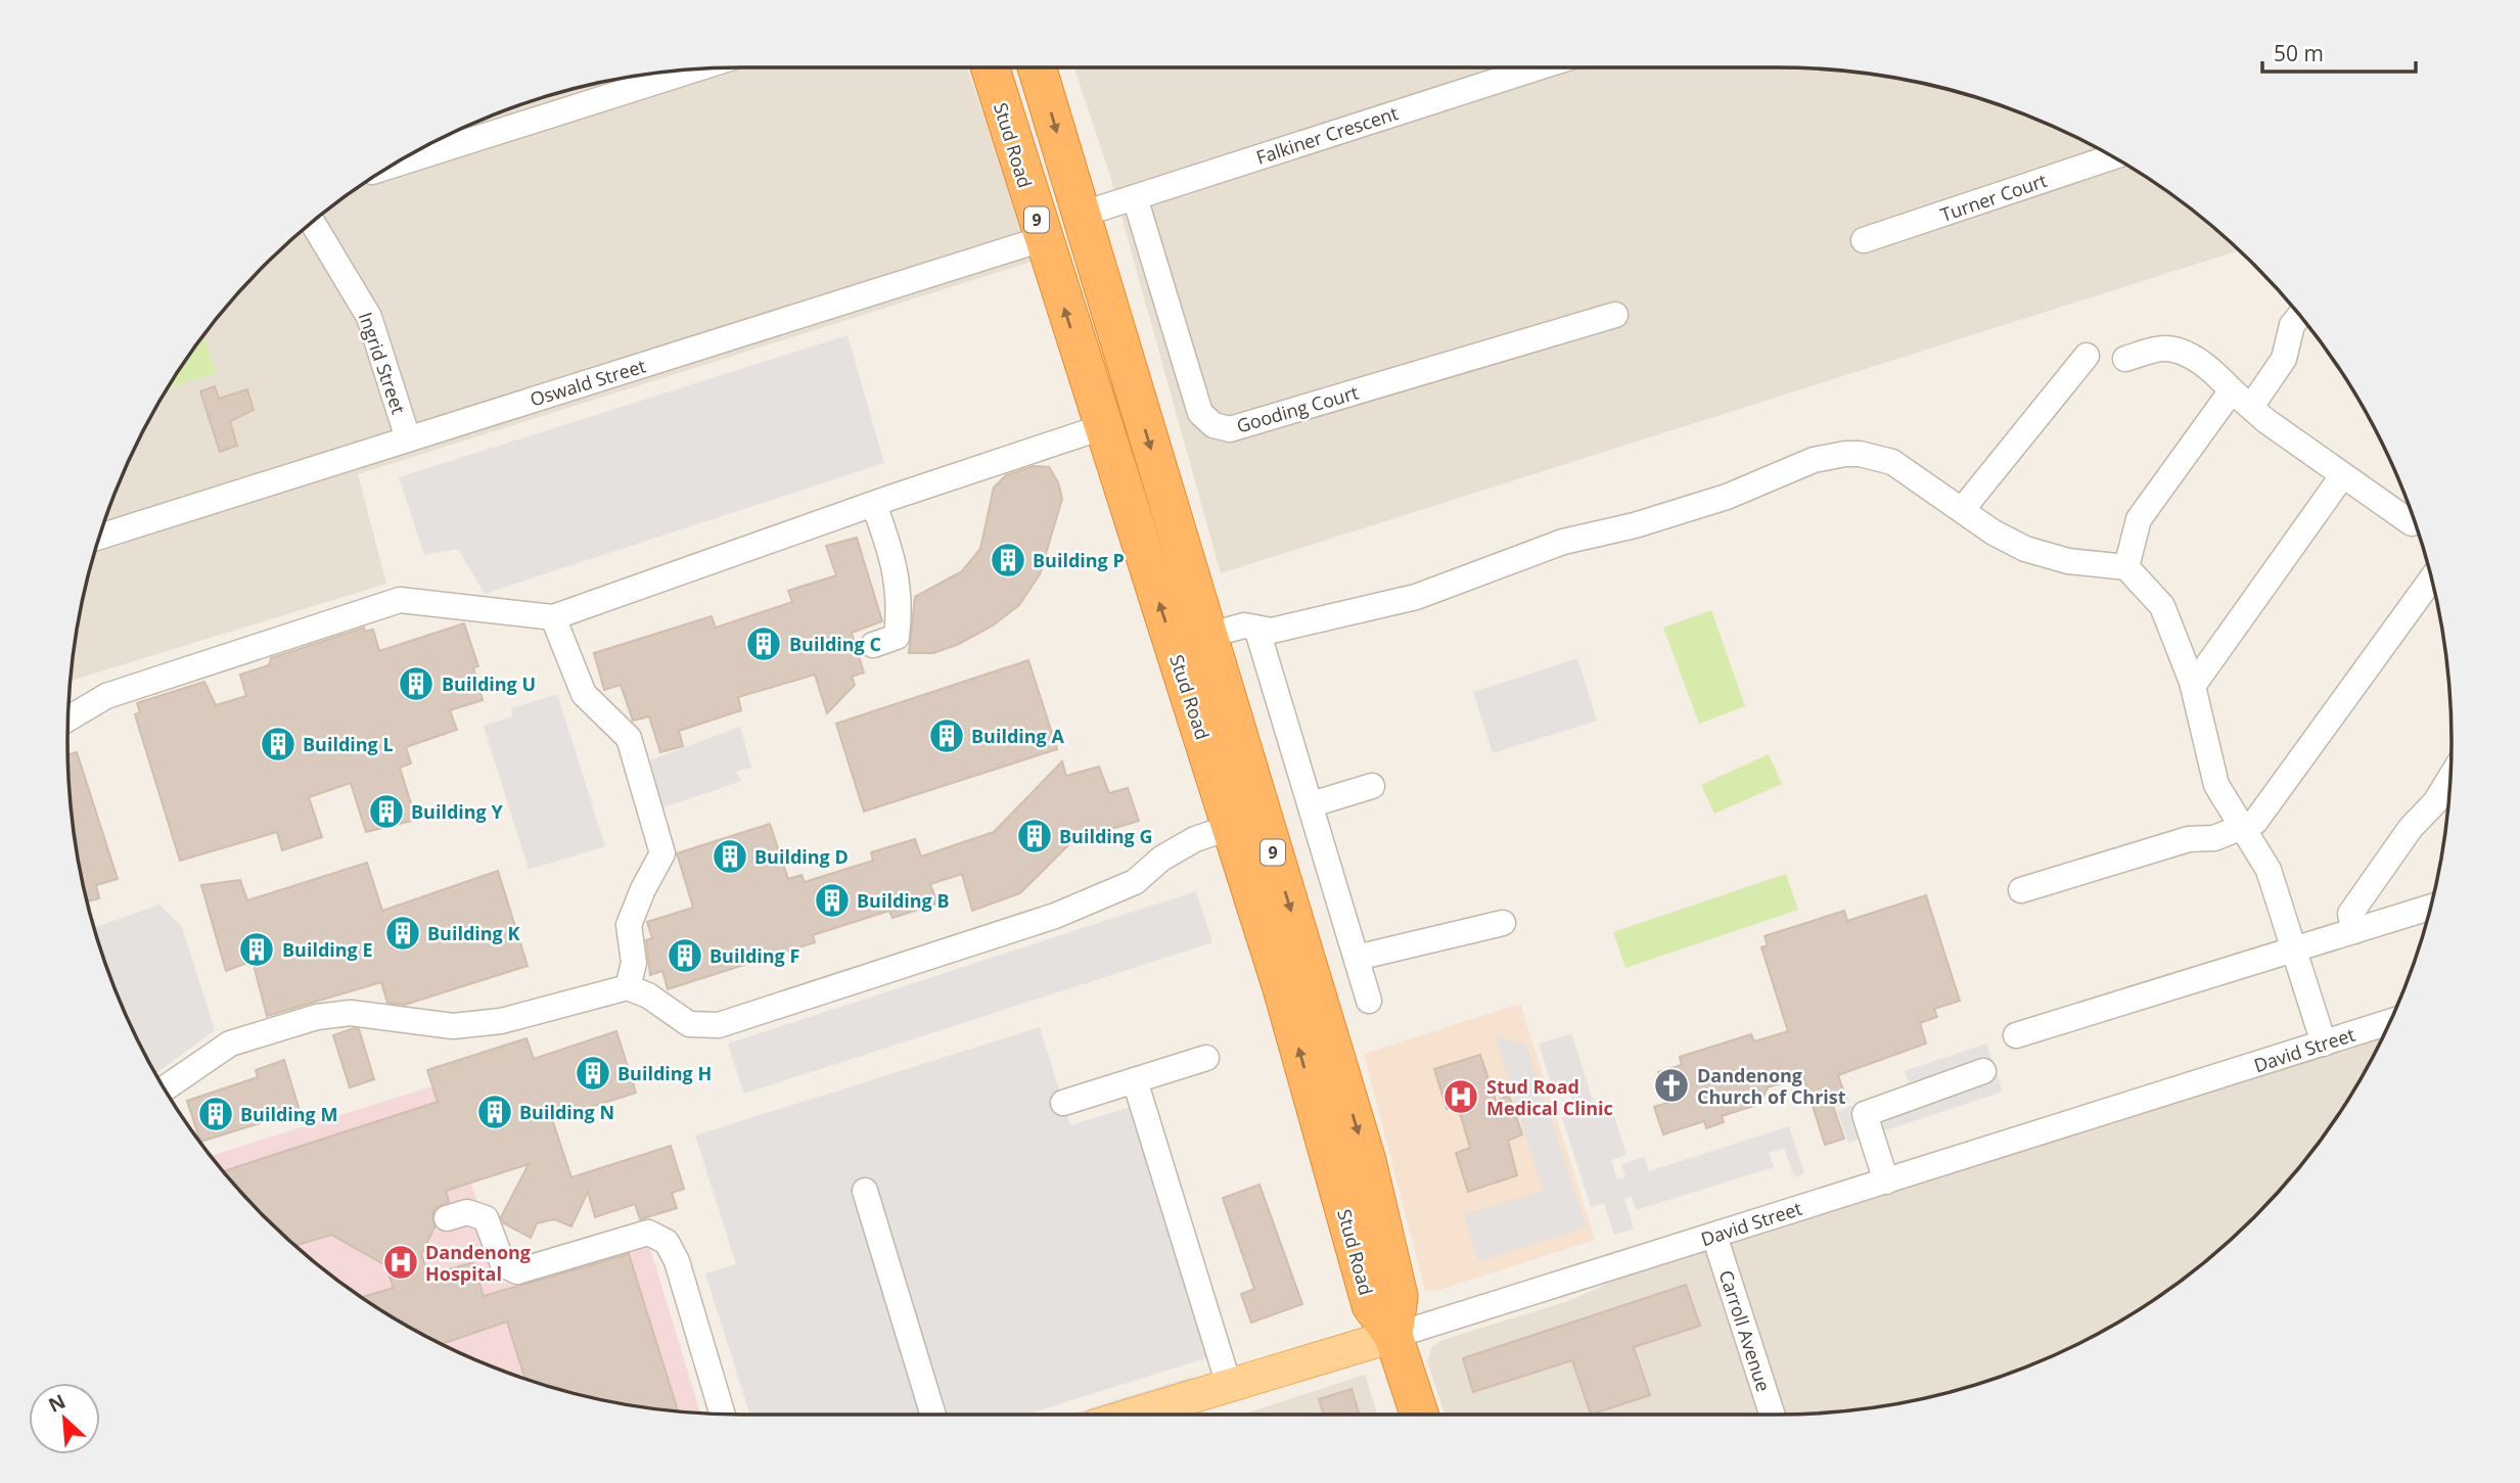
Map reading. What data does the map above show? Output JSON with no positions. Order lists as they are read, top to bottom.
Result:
{
  "streets": {
    "highway": ["Stud Road", "9", "Oswald Street"],
    "main road": ["David Street"],
    "street": [
      "Falkiner Crescent",
      "Turner Court",
      "Ingrid Street",
      "Gooding Court",
      "Carroll Avenue"
    ]
  },
  "crossings": [
    ["Falkiner Crescent", "Stud Road"],
    ["Falkiner Crescent", "Oswald Street"],
    ["Falkiner Crescent", "Gooding Court"],
    ["Stud Road", "Oswald Street"],
    ["Stud Road", "David Street"],
    ["Ingrid Street", "Oswald Street"],
    ["David Street", "Carroll Avenue"]
  ],
  "places": {
    "building": [
      "Building P",
      "Building C",
      "Building U",
      "Building A",
      "Building L",
      "Building Y",
      "Building G",
      "Building D",
      "Building B",
      "Building K",
      "Building E",
      "Building F",
      "Building H",
      "Building N",
      "Building M"
    ],
    "church": ["Dandenong Church of Christ"],
    "hospital": ["Stud Road Medical Clinic", "Dandenong Hospital"]
  },
  "scale_bar": "50 m",
  "north": "top left"
}
